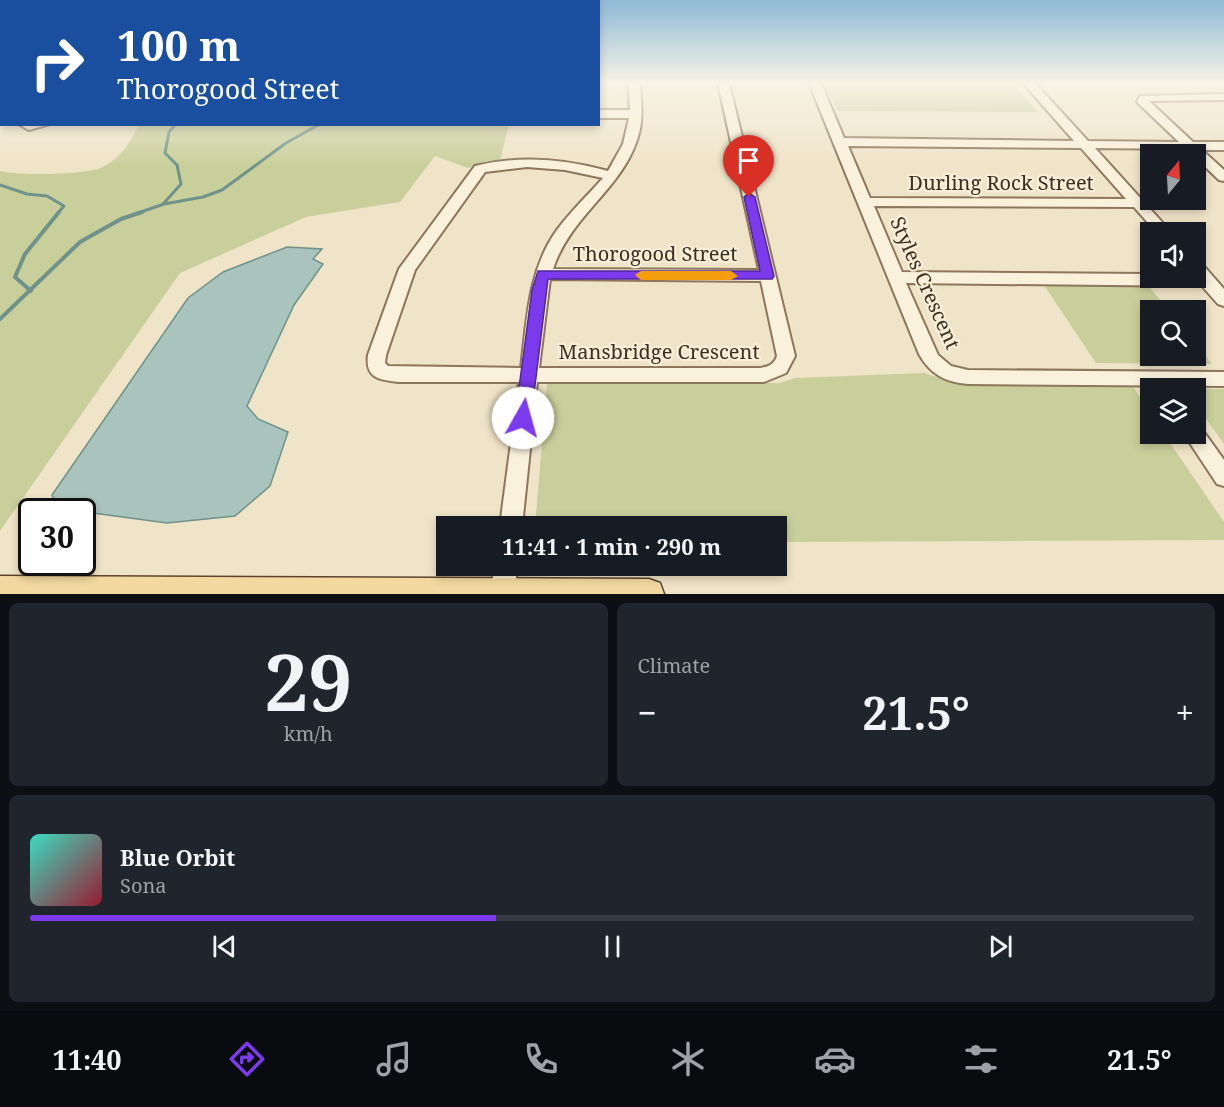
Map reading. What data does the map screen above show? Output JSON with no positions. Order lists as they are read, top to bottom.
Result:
{
  "streets": {
    "street": [
      "Durling Rock Street",
      "Thorogood Street",
      "Styles Crescent",
      "Mansbridge Crescent"
    ]
  },
  "crossings": [
    ["Durling Rock Street", "Styles Crescent"],
    ["Thorogood Street", "Mansbridge Crescent"]
  ],
  "north": "top",
  "page": {
    "turn": ["100 m", "Thorogood Street"],
    "limit": "30",
    "trip": "11:41 · 1 min · 290 m",
    "tile": [
      ["29", "km/h"],
      "Climate"
    ],
    "heat": ["−", "21.5°", "+"],
    "song": ["Blue Orbit", "Sona"],
    "tabs": ["11:40", "21.5°"]
  }
}
